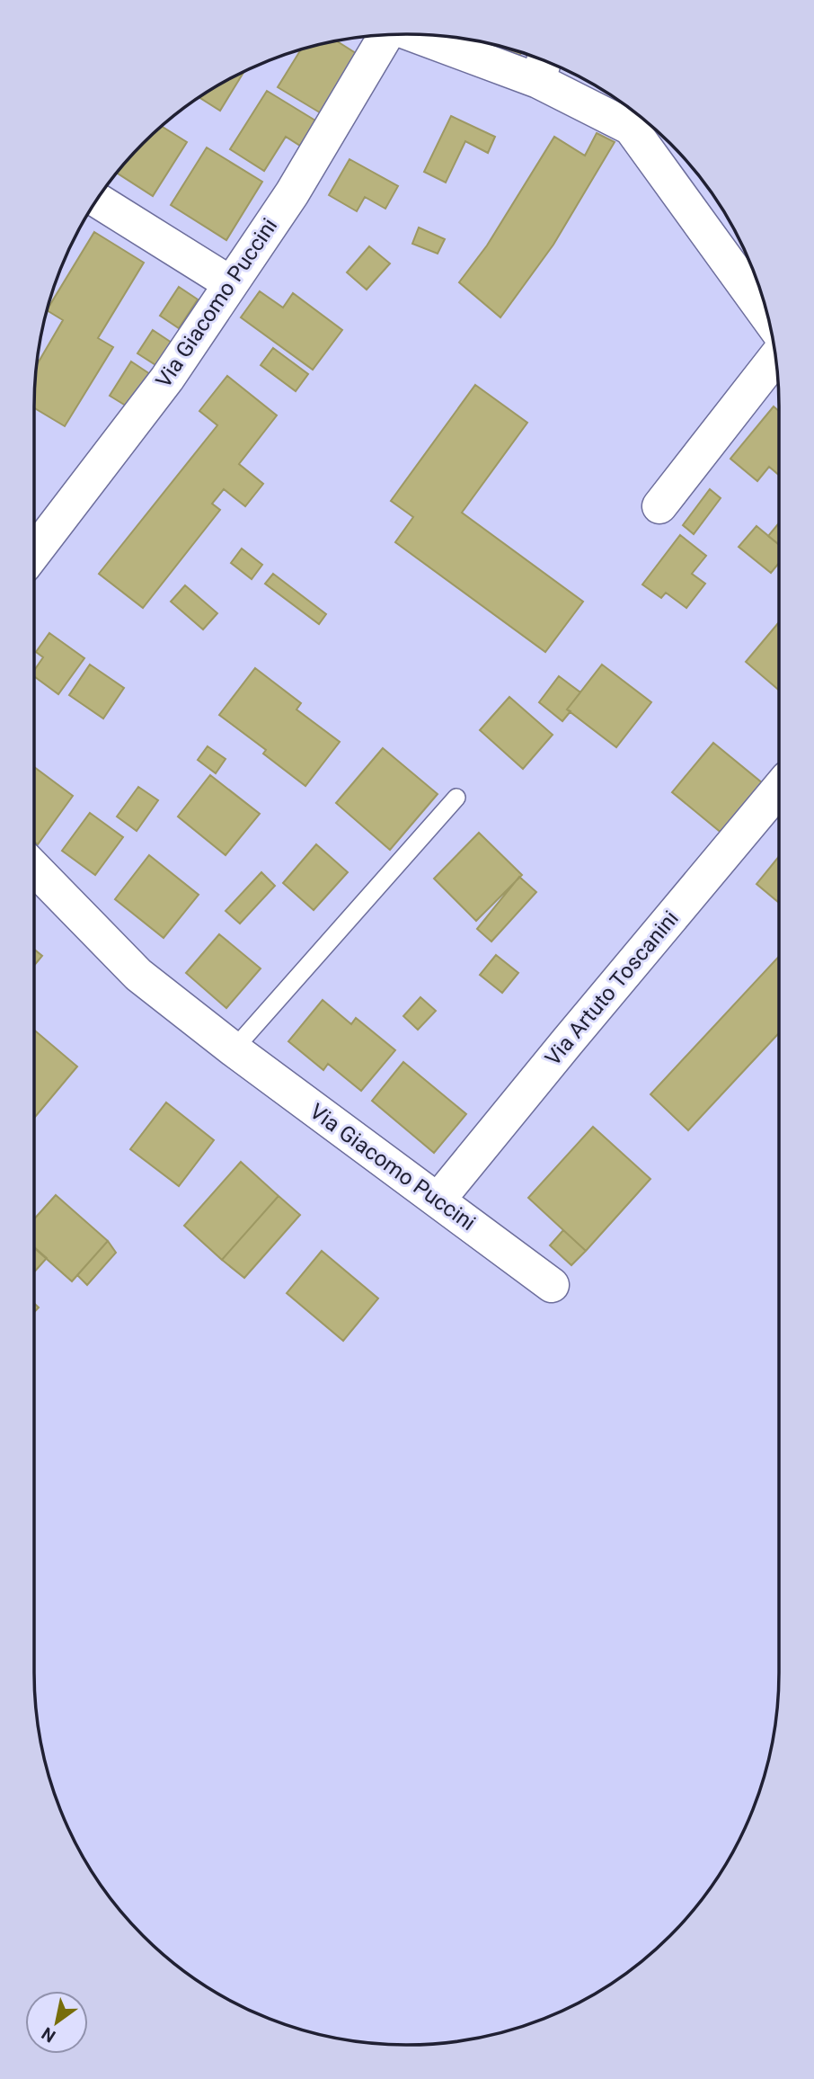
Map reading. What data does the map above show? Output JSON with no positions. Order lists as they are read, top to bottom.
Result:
{
  "streets": {
    "street": ["Via Giacomo Puccini", "Via Artuto Toscanini"]
  },
  "crossings": [
    ["Via Giacomo Puccini", "Via Artuto Toscanini"]
  ],
  "north": "bottom left"
}
